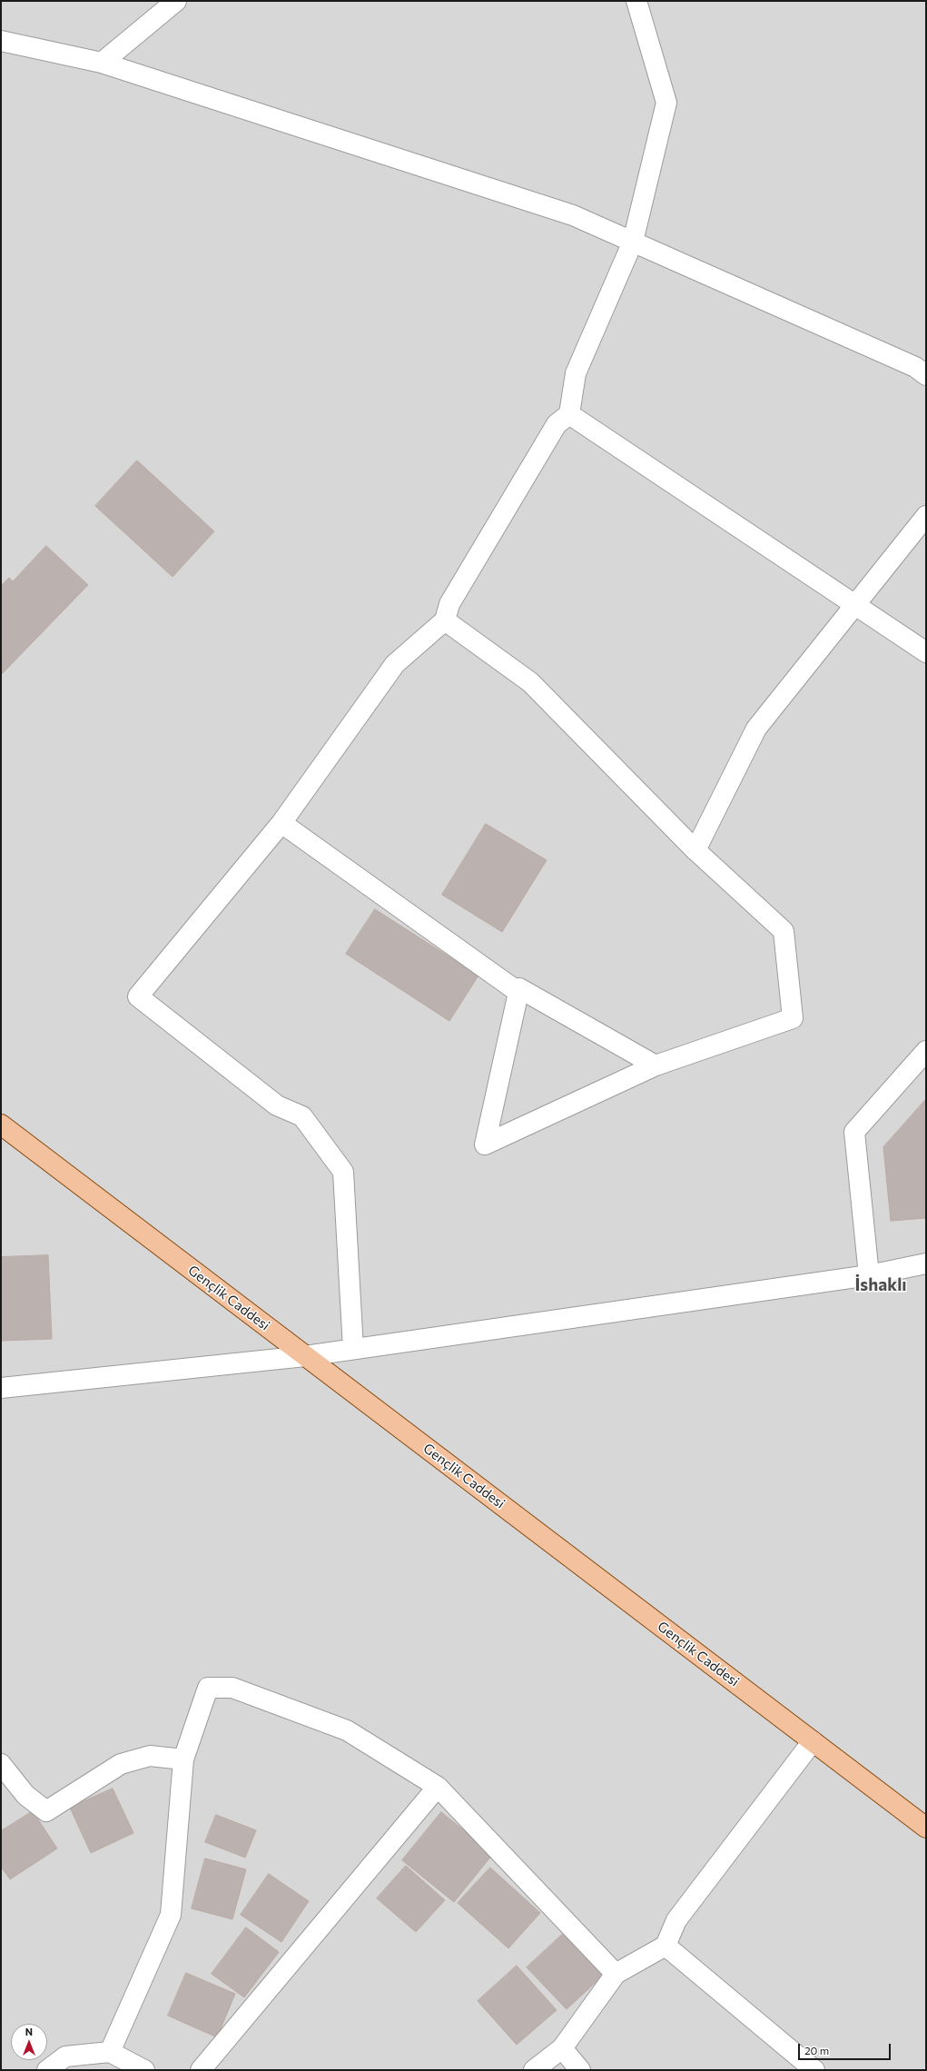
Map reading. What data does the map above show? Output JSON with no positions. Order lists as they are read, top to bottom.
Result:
{
  "streets": {
    "main road": ["Gençlik Caddesi"]
  },
  "districts": ["İshaklı"],
  "scale_bar": "20 m",
  "north": "top"
}
